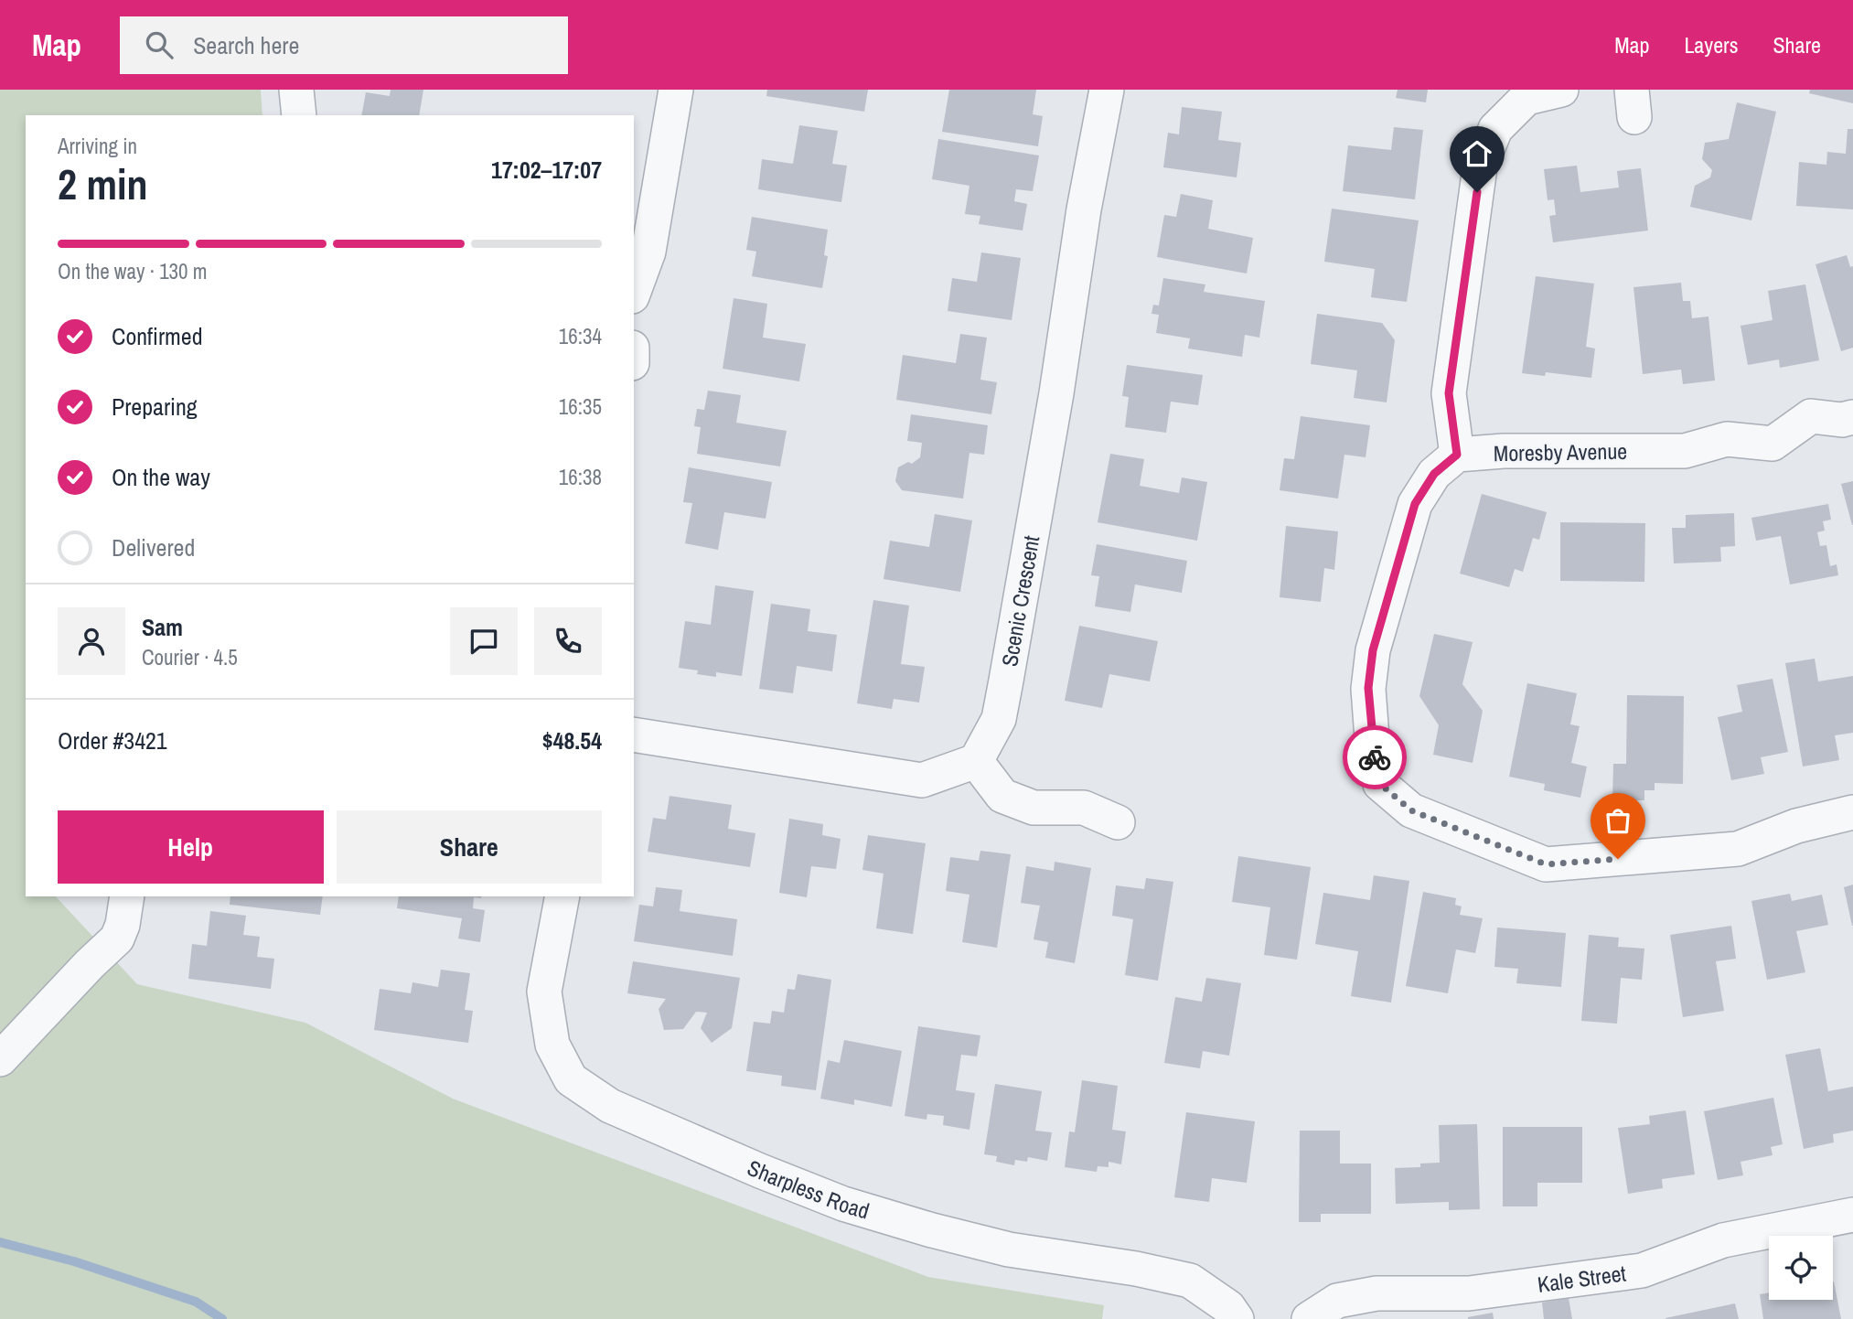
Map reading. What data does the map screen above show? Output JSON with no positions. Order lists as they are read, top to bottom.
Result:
{
  "streets": {
    "street": [
      "Moresby Avenue",
      "Scenic Crescent",
      "Sharpless Road",
      "Kale Street"
    ]
  },
  "page": {
    "header": "Map",
    "search": "Search here",
    "nav": ["Map", "Layers", "Share"],
    "heading": ["2 min", "Arriving in", "17:02–17:07"],
    "panel": [
      "Sam",
      "Courier · 4.5",
      "Order #3421",
      "$48.54"
    ],
    "bar": "On the way · 130 m",
    "list": [
      ["Confirmed", "16:34"],
      ["Preparing", "16:35"],
      ["On the way", "16:38"],
      "Delivered"
    ],
    "buttons": ["Help", "Share"]
  }
}
